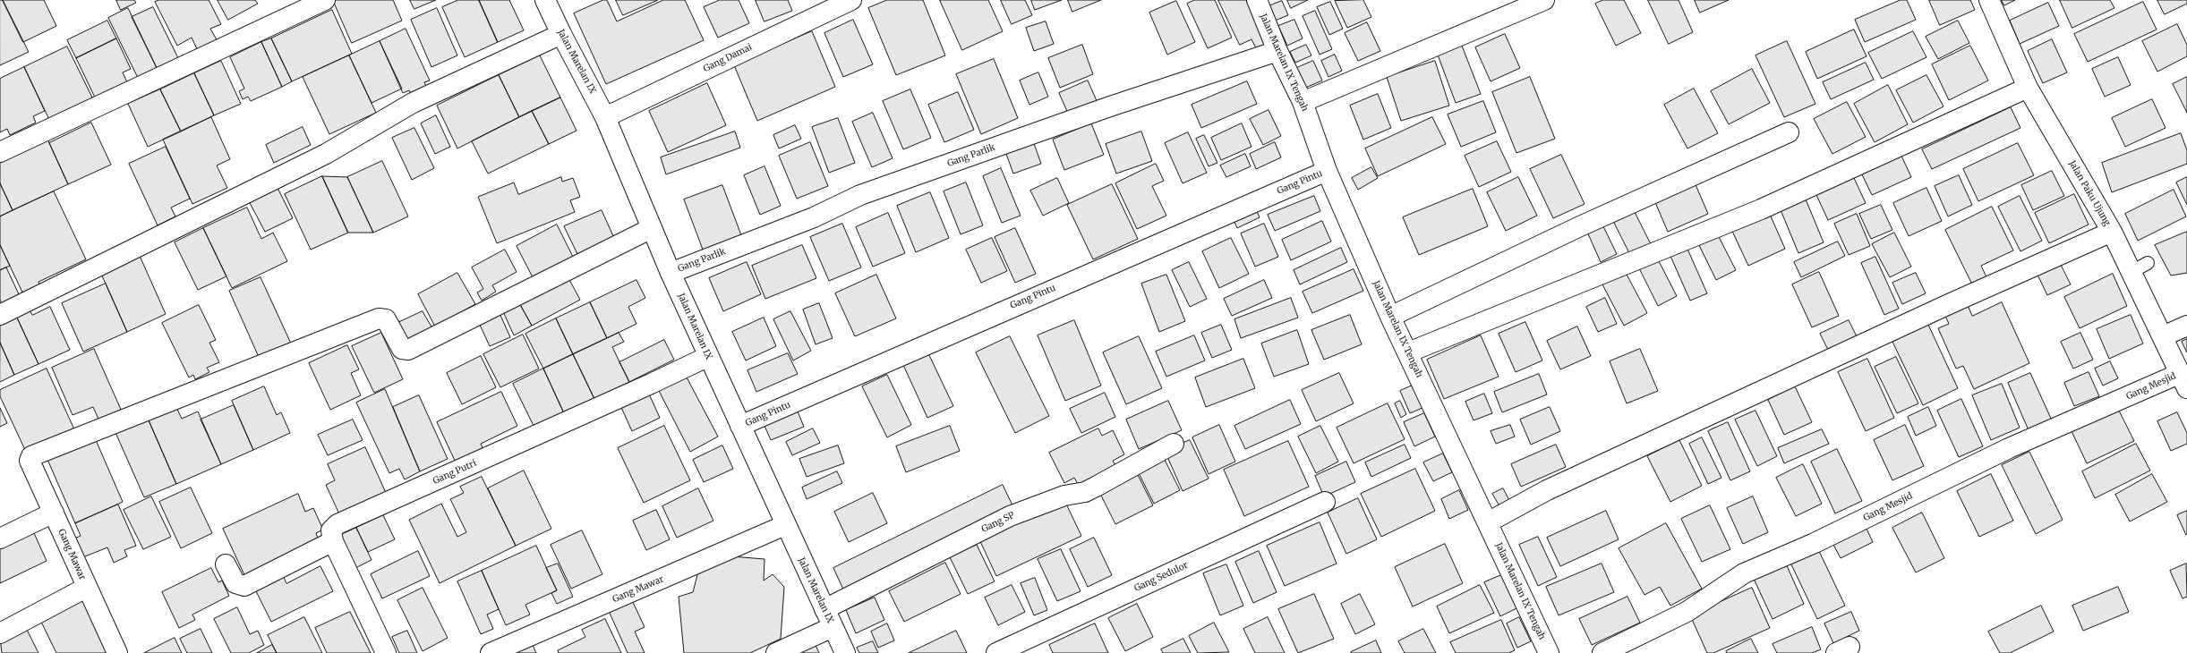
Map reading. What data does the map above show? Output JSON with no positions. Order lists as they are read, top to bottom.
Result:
{
  "streets": {
    "street": [
      "Gang Damai",
      "Jalan Marelan IX",
      "Jalan Marelan IX Tengah",
      "Gang Parlik",
      "Gang Pintu",
      "Jalan Paku Ujung",
      "Gang Mesjid",
      "Gang Putri",
      "Gang SP",
      "Gang Mawar",
      "Gang Sedulor"
    ]
  },
  "crossings": [
    ["Gang Damai", "Jalan Marelan IX"],
    ["Jalan Marelan IX", "Gang Parlik"],
    ["Jalan Marelan IX", "Gang Pintu"],
    ["Jalan Marelan IX", "Gang Putri"],
    ["Jalan Marelan IX", "Gang SP"],
    ["Jalan Marelan IX", "Gang Mawar"],
    ["Jalan Marelan IX Tengah", "Gang Parlik"],
    ["Jalan Marelan IX Tengah", "Gang Pintu"],
    ["Jalan Paku Ujung", "Gang Mesjid"]
  ]
}
